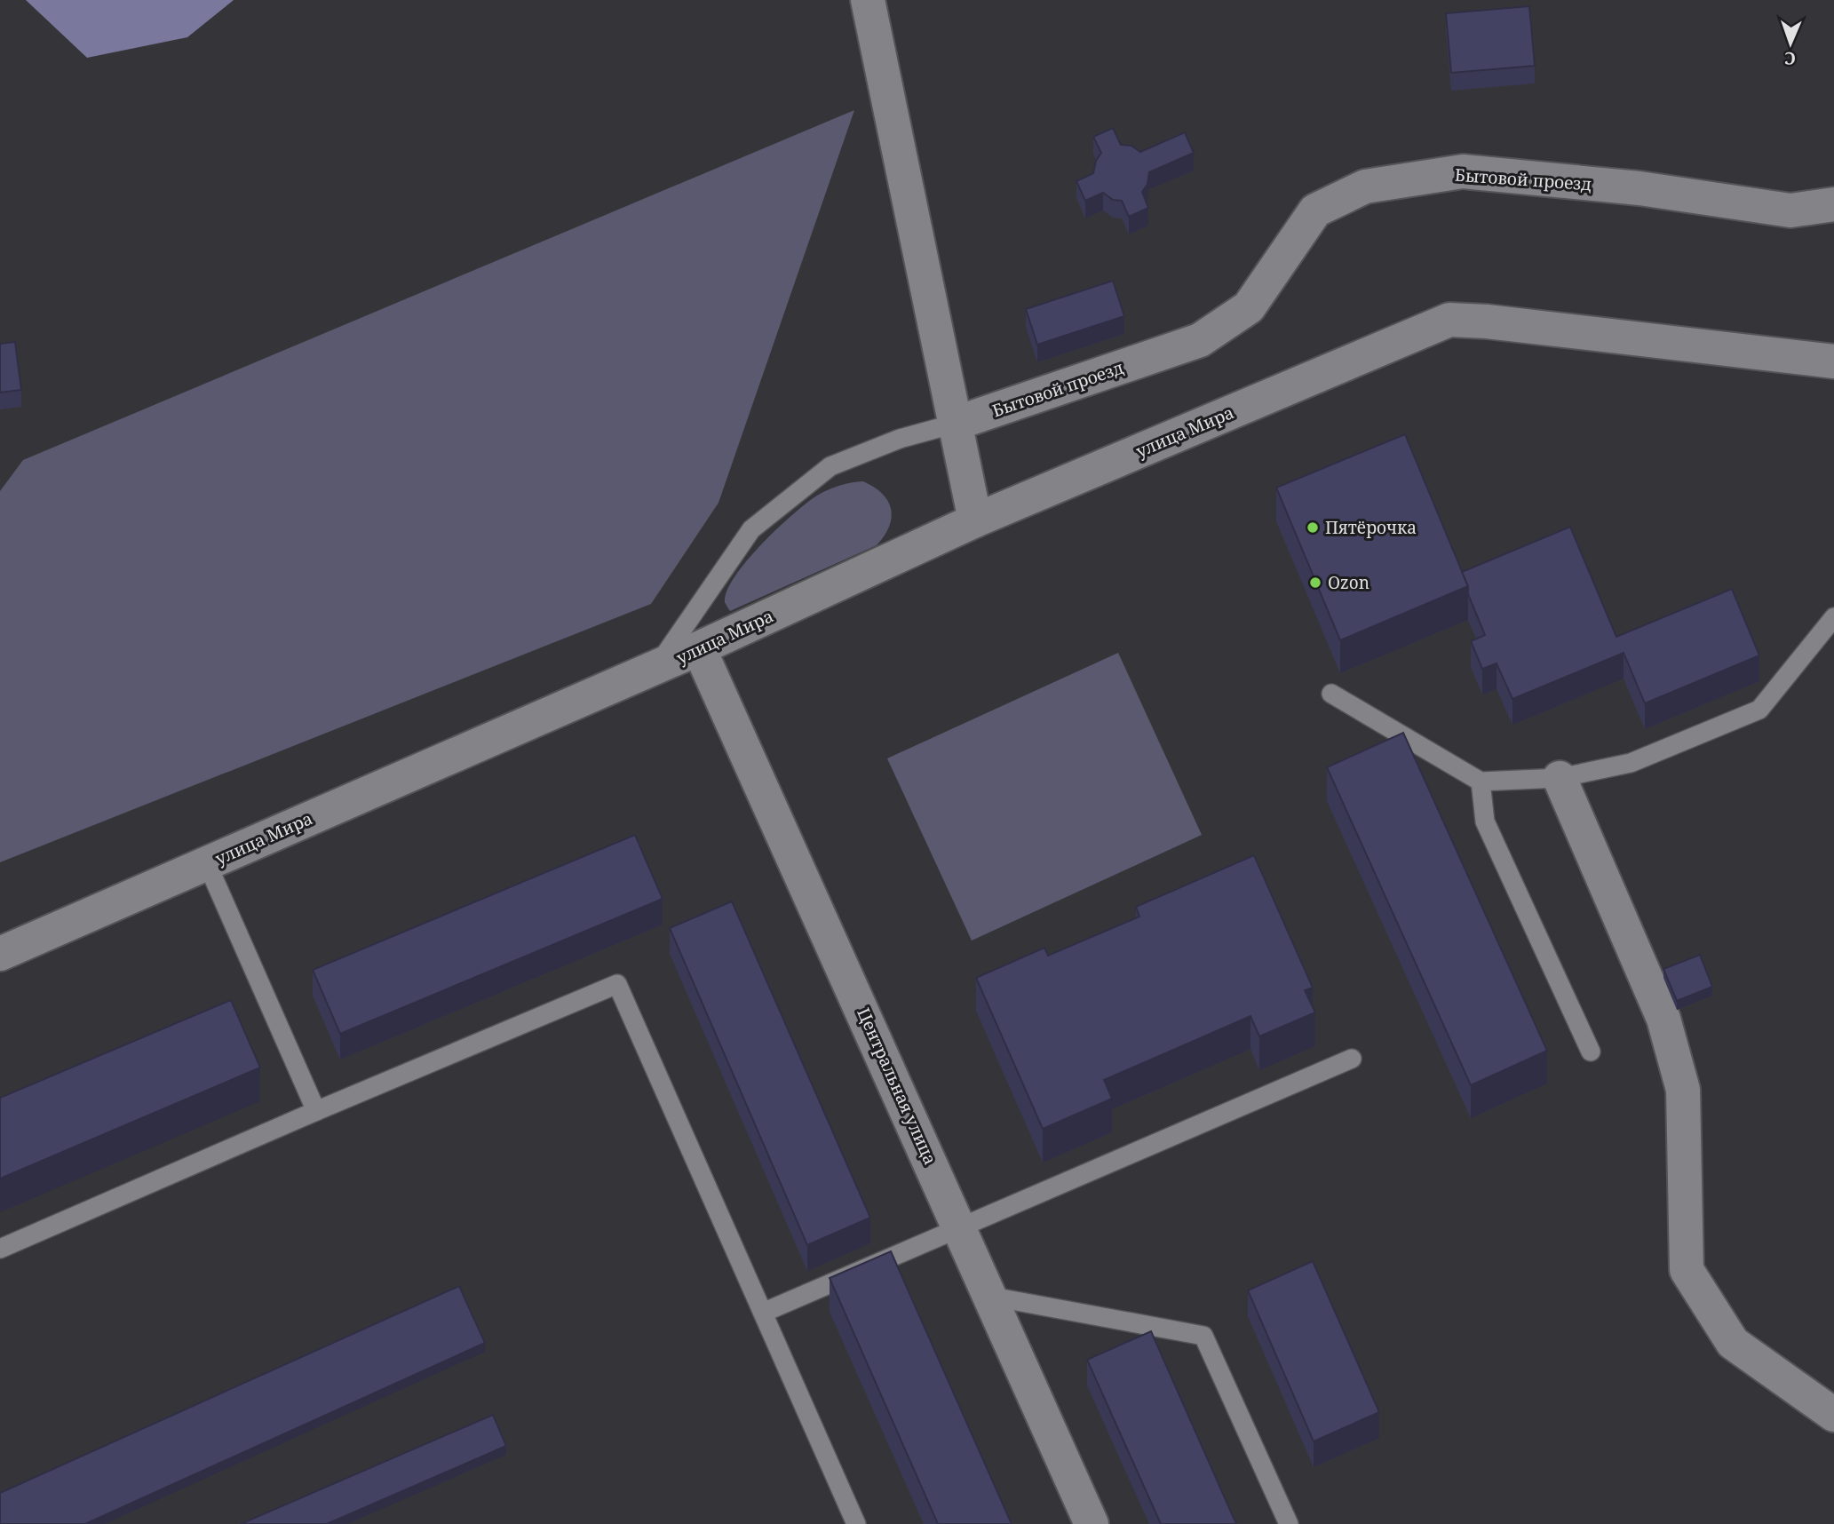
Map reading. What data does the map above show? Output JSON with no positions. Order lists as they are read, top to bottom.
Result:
{
  "streets": {
    "street": ["Бытовой проезд", "улица Мира", "Центральная улица"]
  },
  "crossings": [
    ["улица Мира", "Центральная улица"]
  ],
  "places": ["Пятёрочка", "Ozon"],
  "north": "bottom"
}
